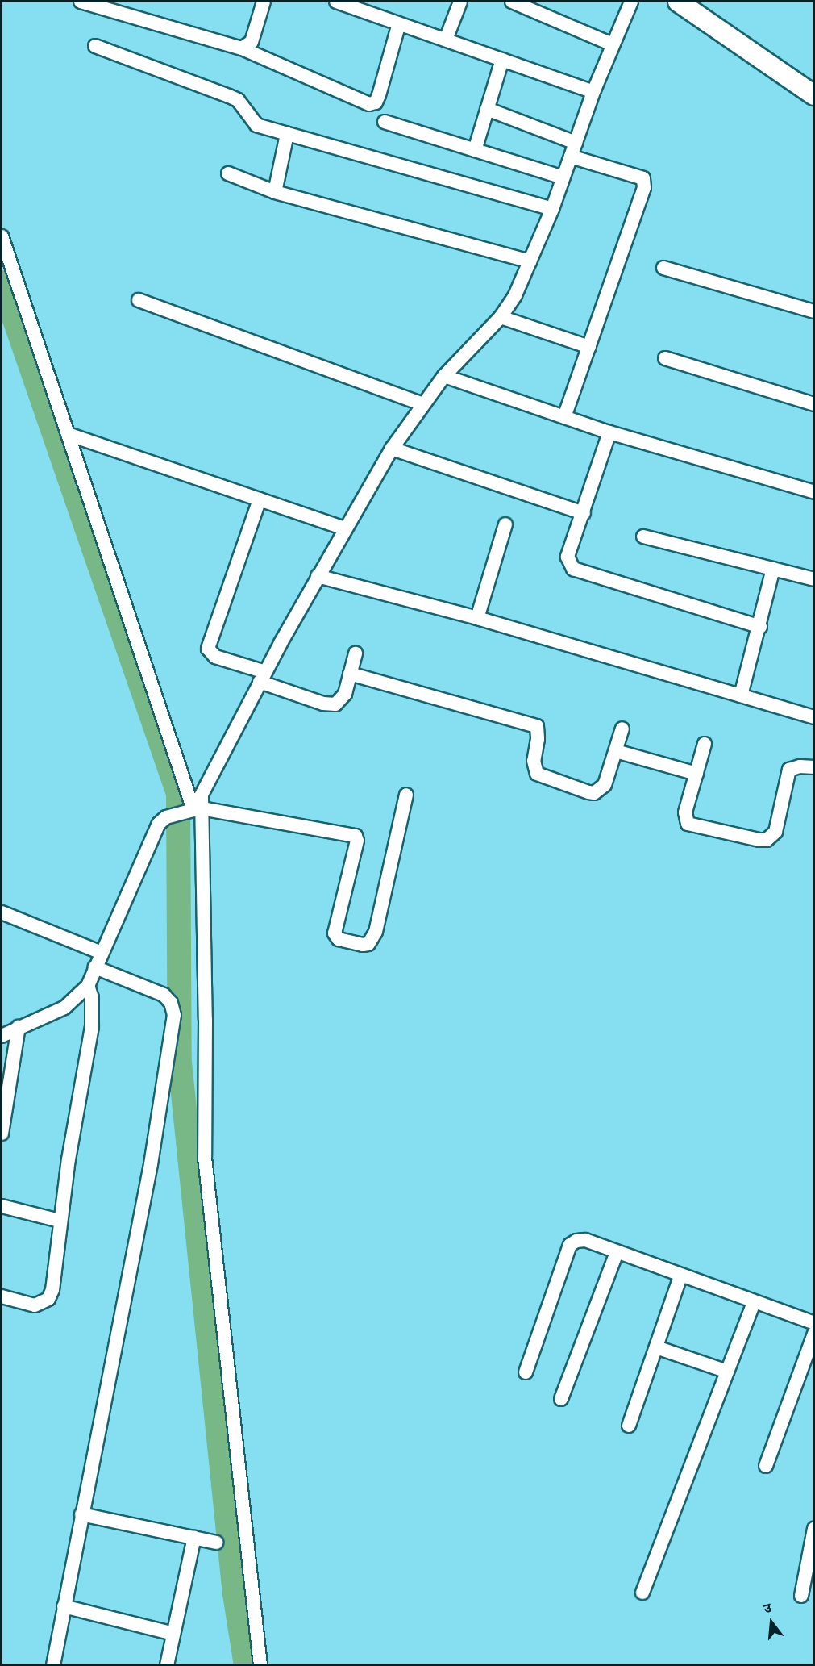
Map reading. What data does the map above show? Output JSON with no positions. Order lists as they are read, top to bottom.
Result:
{
  "north": "top"
}
